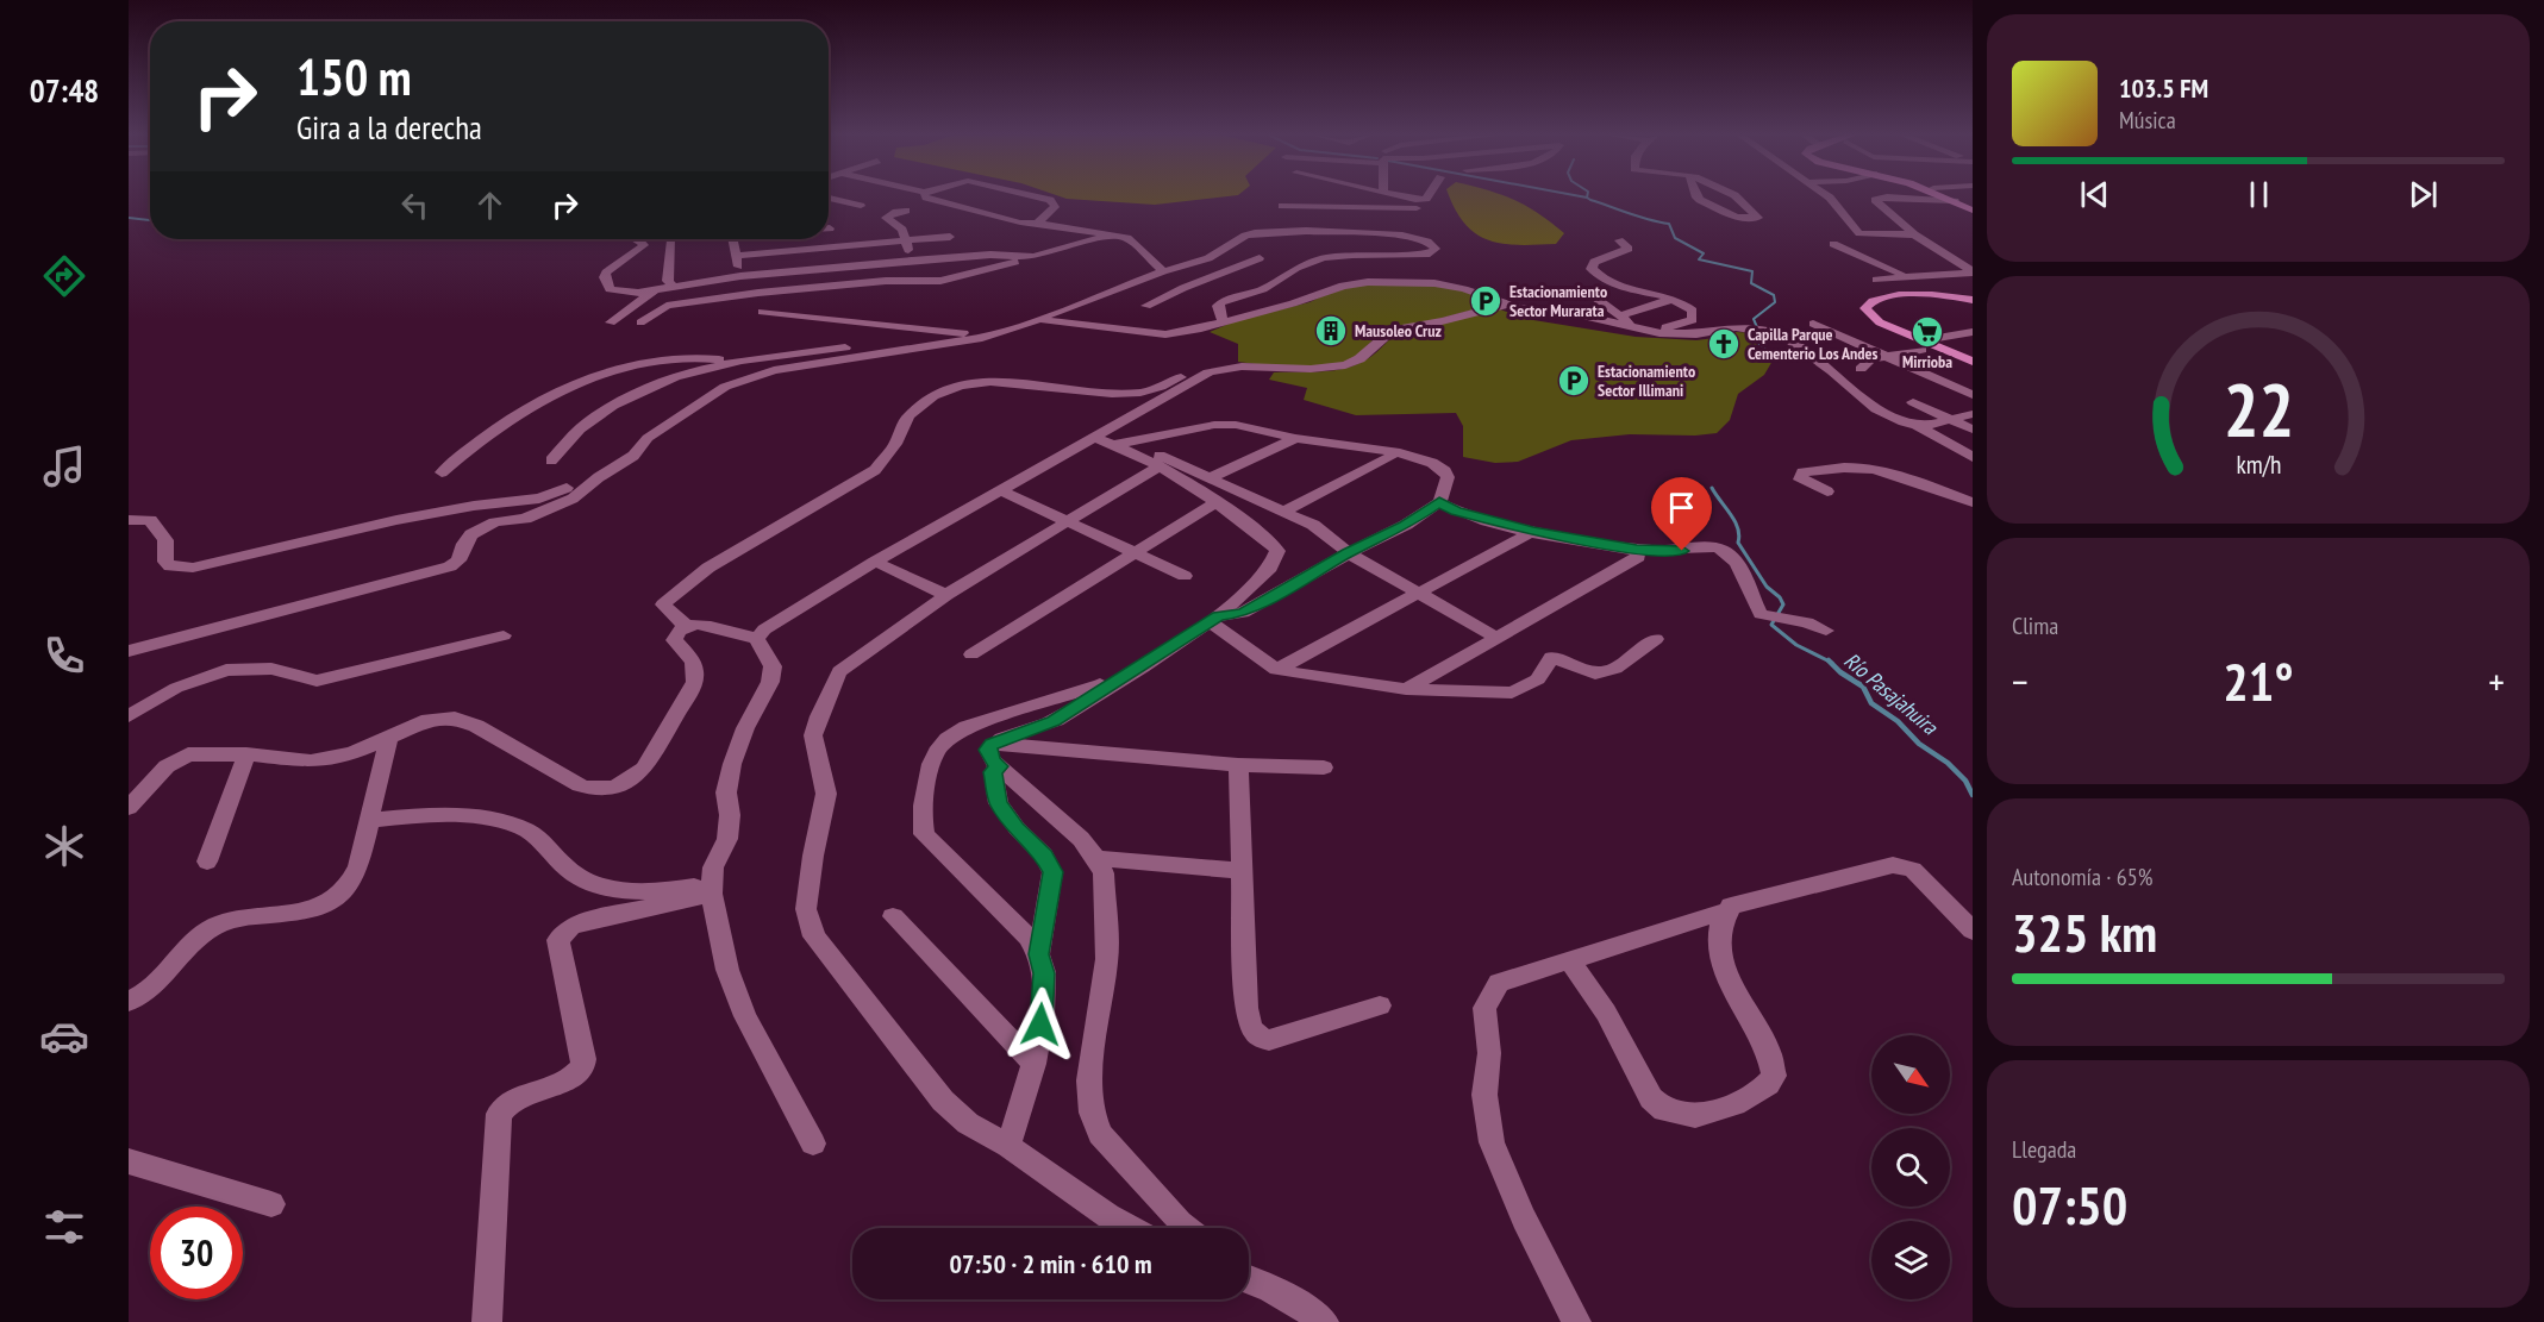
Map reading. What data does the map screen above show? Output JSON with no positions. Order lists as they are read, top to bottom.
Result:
{
  "water": ["Río Pasajahuira"],
  "places": {
    "parking": ["Estacionamiento Sector Murarata", "Estacionamiento Sector Illimani"],
    "building": ["Mausoleo Cruz"],
    "supermarket": ["Mirrioba"],
    "church": ["Capilla Parque Cementerio Los Andes"]
  },
  "north": "bottom right",
  "page": {
    "tabs": "07:48",
    "turn": ["150 m", "Gira a la derecha"],
    "song": ["103.5 FM", "Música"],
    "tile": [
      "Clima",
      ["Autonomía · 65%", "325 km"],
      ["Llegada", "07:50"]
    ],
    "heat": ["−", "21°", "+"],
    "limit": "30",
    "trip": "07:50 · 2 min · 610 m",
    "gauge": ["22", "km/h"]
  }
}
